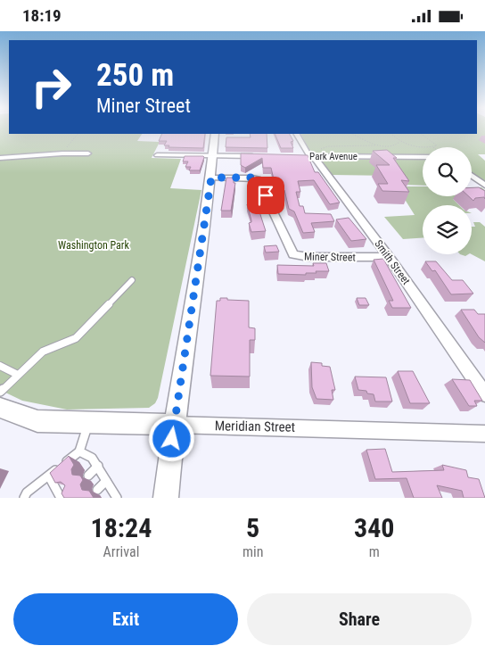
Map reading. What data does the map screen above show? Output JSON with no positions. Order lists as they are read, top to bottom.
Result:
{
  "streets": {
    "main road": ["Meridian Street"],
    "street": ["Park Avenue", "Miner Street", "Smith Street"]
  },
  "crossings": [
    ["Park Avenue", "Smith Street"],
    ["Miner Street", "Smith Street"]
  ],
  "parks": ["Washington Park"],
  "page": {
    "status": "18:19",
    "turn": ["250 m", "Miner Street"],
    "eta": [
      "18:24",
      "Arrival",
      "5",
      "min",
      "340",
      "m"
    ],
    "buttons": ["Exit", "Share"]
  }
}
